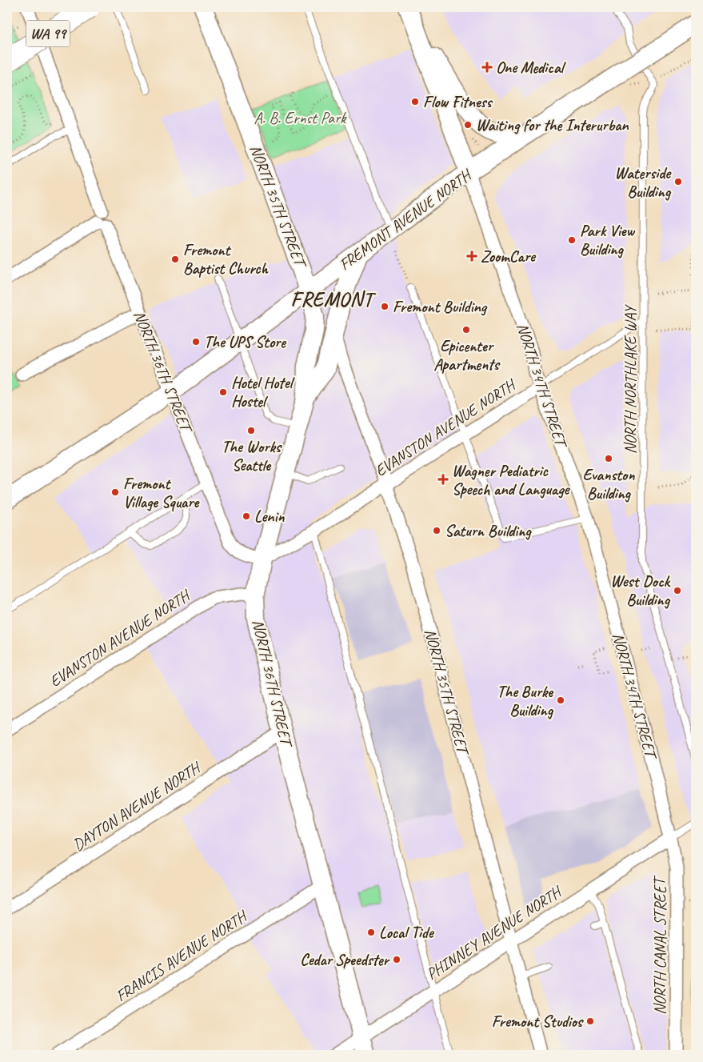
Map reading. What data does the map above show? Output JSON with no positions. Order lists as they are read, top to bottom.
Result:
{
  "streets": {
    "highway": ["WA 99"],
    "main road": [
      "NORTH 35TH STREET",
      "FREMONT AVENUE NORTH",
      "NORTH 36TH STREET",
      "NORTH 34TH STREET"
    ],
    "street": [
      "EVANSTON AVENUE NORTH",
      "DAYTON AVENUE NORTH",
      "PHINNEY AVENUE NORTH",
      "NORTH CANAL STREET",
      "FRANCIS AVENUE NORTH"
    ],
    "lane": ["NORTH NORTHLAKE WAY"]
  },
  "crossings": [
    ["NORTH 35TH STREET", "FREMONT AVENUE NORTH"],
    ["NORTH 35TH STREET", "EVANSTON AVENUE NORTH"],
    ["NORTH 35TH STREET", "PHINNEY AVENUE NORTH"],
    ["FREMONT AVENUE NORTH", "NORTH 36TH STREET"],
    ["FREMONT AVENUE NORTH", "NORTH 34TH STREET"],
    ["NORTH 36TH STREET", "EVANSTON AVENUE NORTH"],
    ["NORTH 36TH STREET", "DAYTON AVENUE NORTH"],
    ["NORTH 36TH STREET", "PHINNEY AVENUE NORTH"],
    ["NORTH 36TH STREET", "FRANCIS AVENUE NORTH"],
    ["NORTH NORTHLAKE WAY", "EVANSTON AVENUE NORTH"],
    ["NORTH 34TH STREET", "EVANSTON AVENUE NORTH"],
    ["NORTH 34TH STREET", "PHINNEY AVENUE NORTH"],
    ["NORTH 34TH STREET", "NORTH CANAL STREET"],
    ["PHINNEY AVENUE NORTH", "NORTH CANAL STREET"]
  ],
  "districts": ["FREMONT"],
  "parks": ["A. B. Ernst Park"],
  "places": {
    "health": ["One Medical", "ZoomCare", "Wagner Pediatric Speech and Language"],
    "other": [
      "Flow Fitness",
      "Waiting for the Interurban",
      "Waterside Building",
      "Park View Building",
      "Fremont Baptist Church",
      "Fremont Building",
      "Epicenter Apartments",
      "The UPS Store",
      "Hotel Hotel Hostel",
      "The Works Seattle",
      "Evanston Building",
      "Fremont Village Square",
      "Lenin",
      "Saturn Building",
      "West Dock Building",
      "The Burke Building",
      "Local Tide",
      "Cedar Speedster",
      "Fremont Studios"
    ]
  }
}
